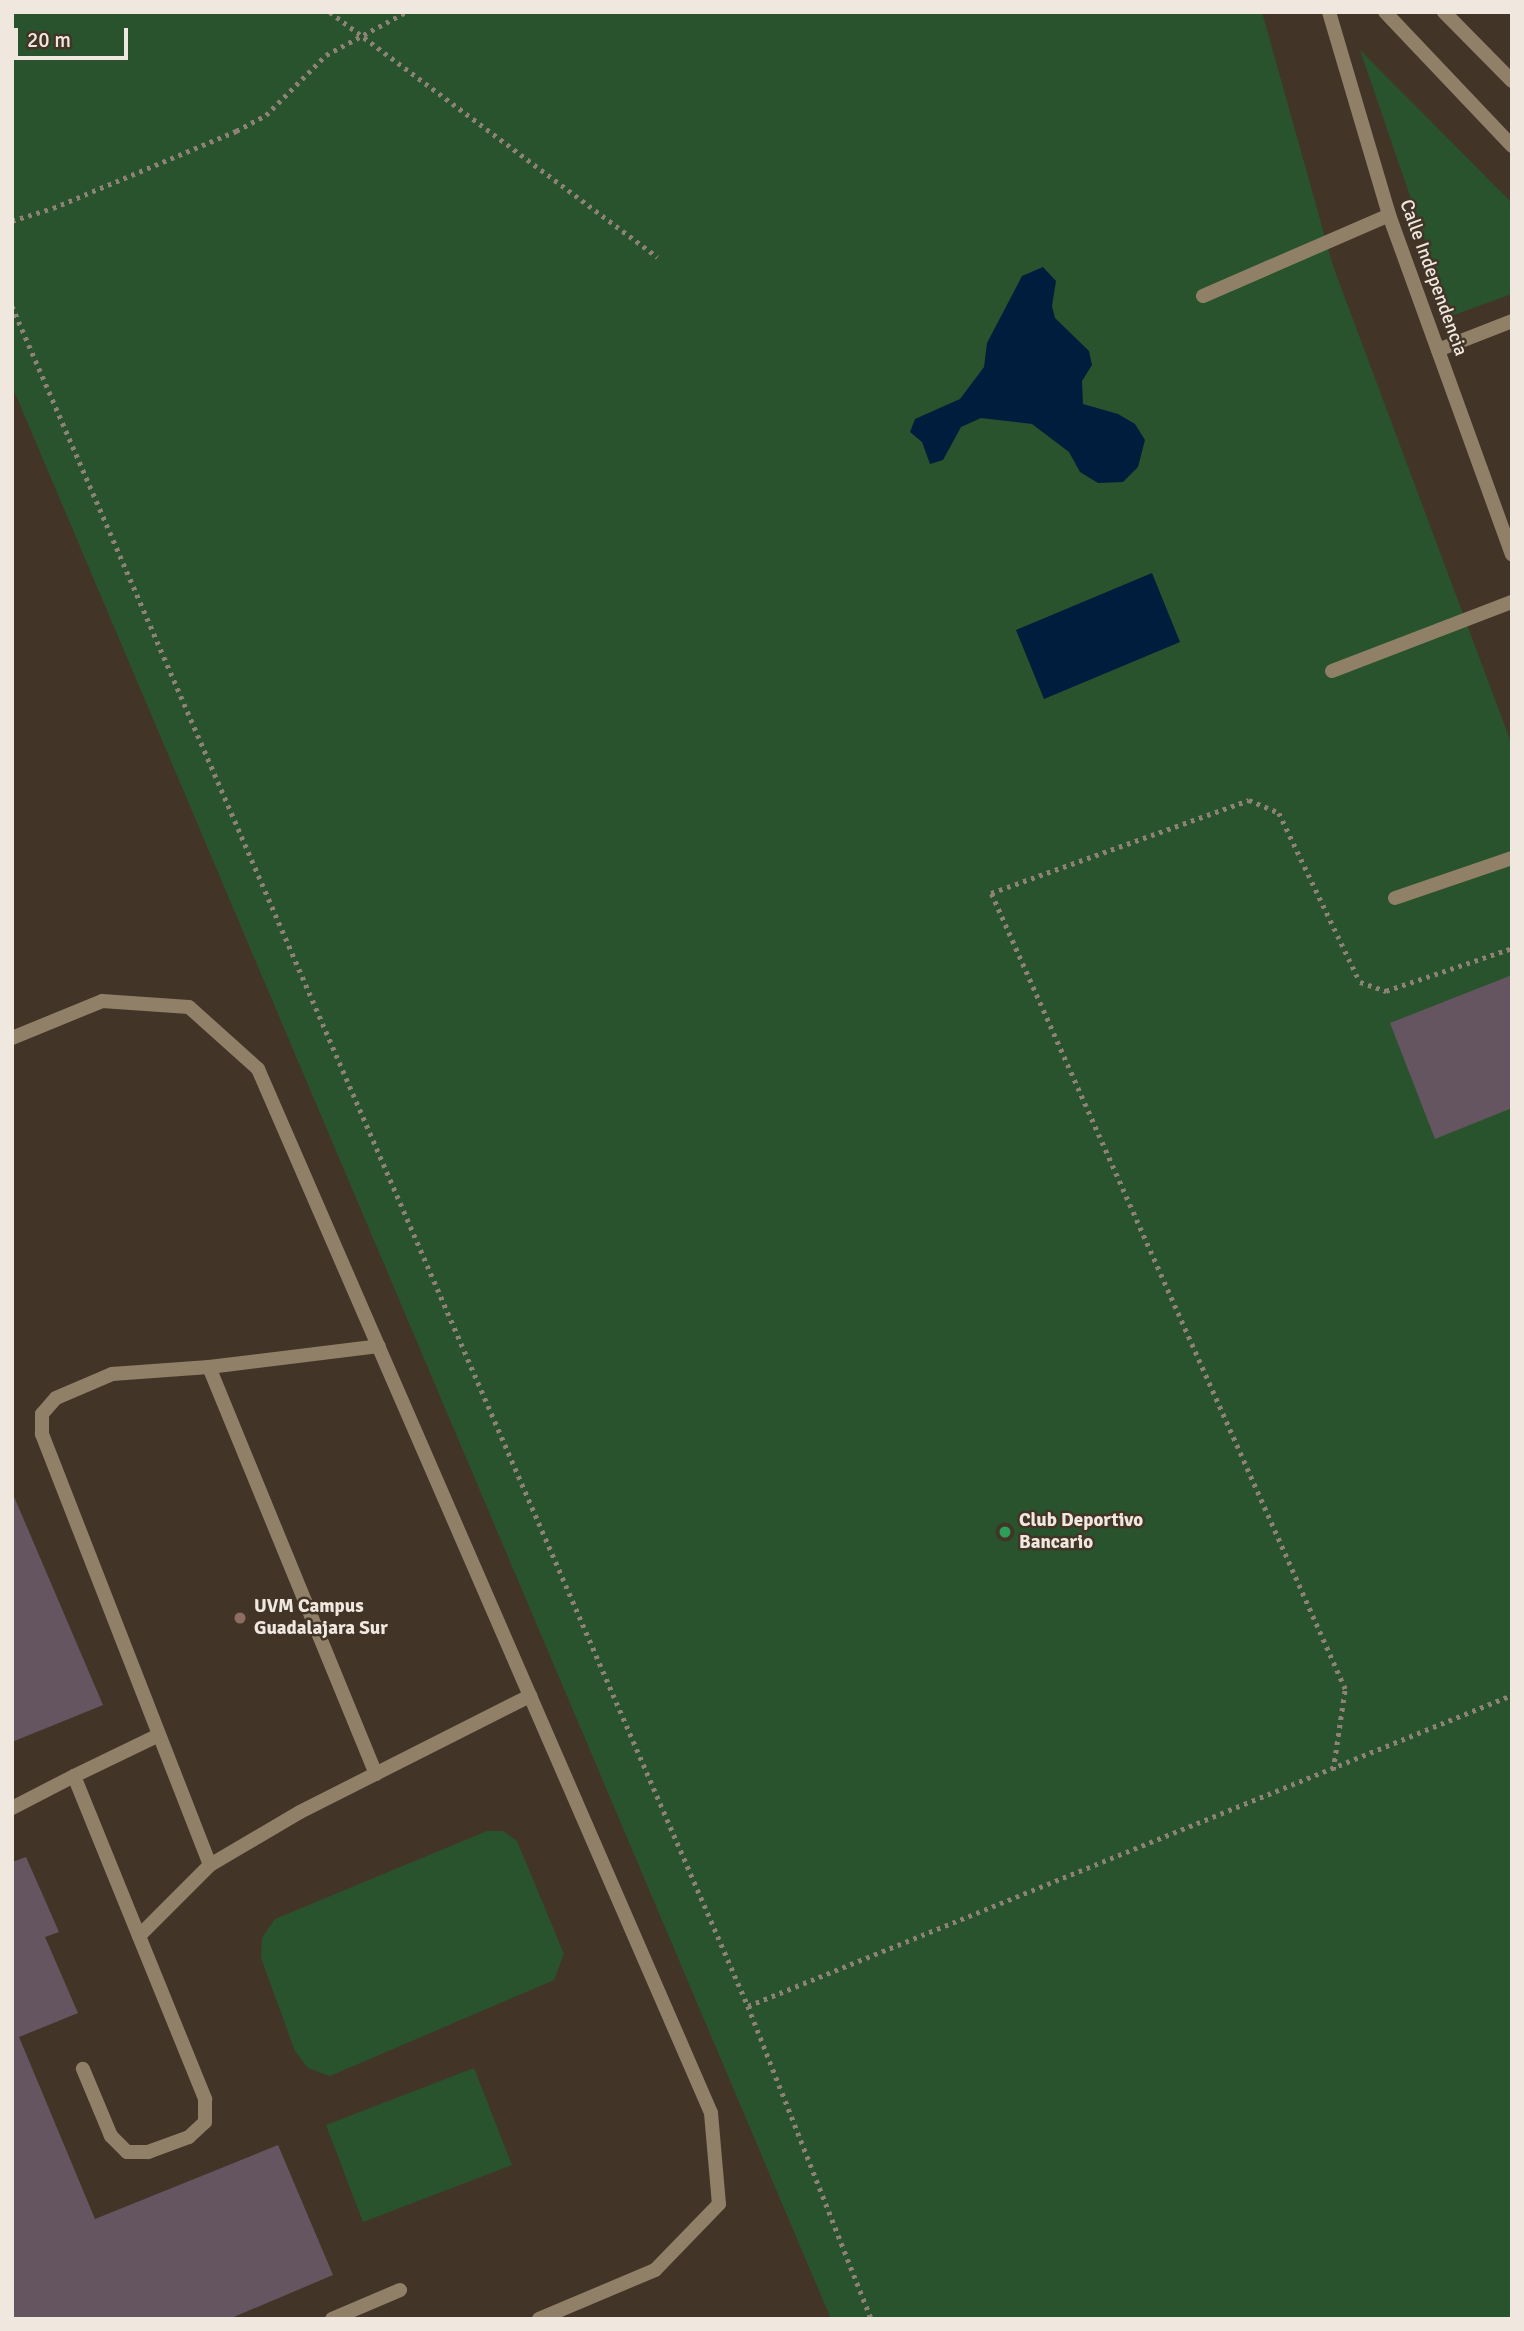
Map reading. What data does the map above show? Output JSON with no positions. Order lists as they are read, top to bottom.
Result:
{
  "streets": {
    "street": ["Calle Independencia"]
  },
  "places": ["Club Deportivo Bancario", "UVM Campus Guadalajara Sur"],
  "scale_bar": "20 m"
}
